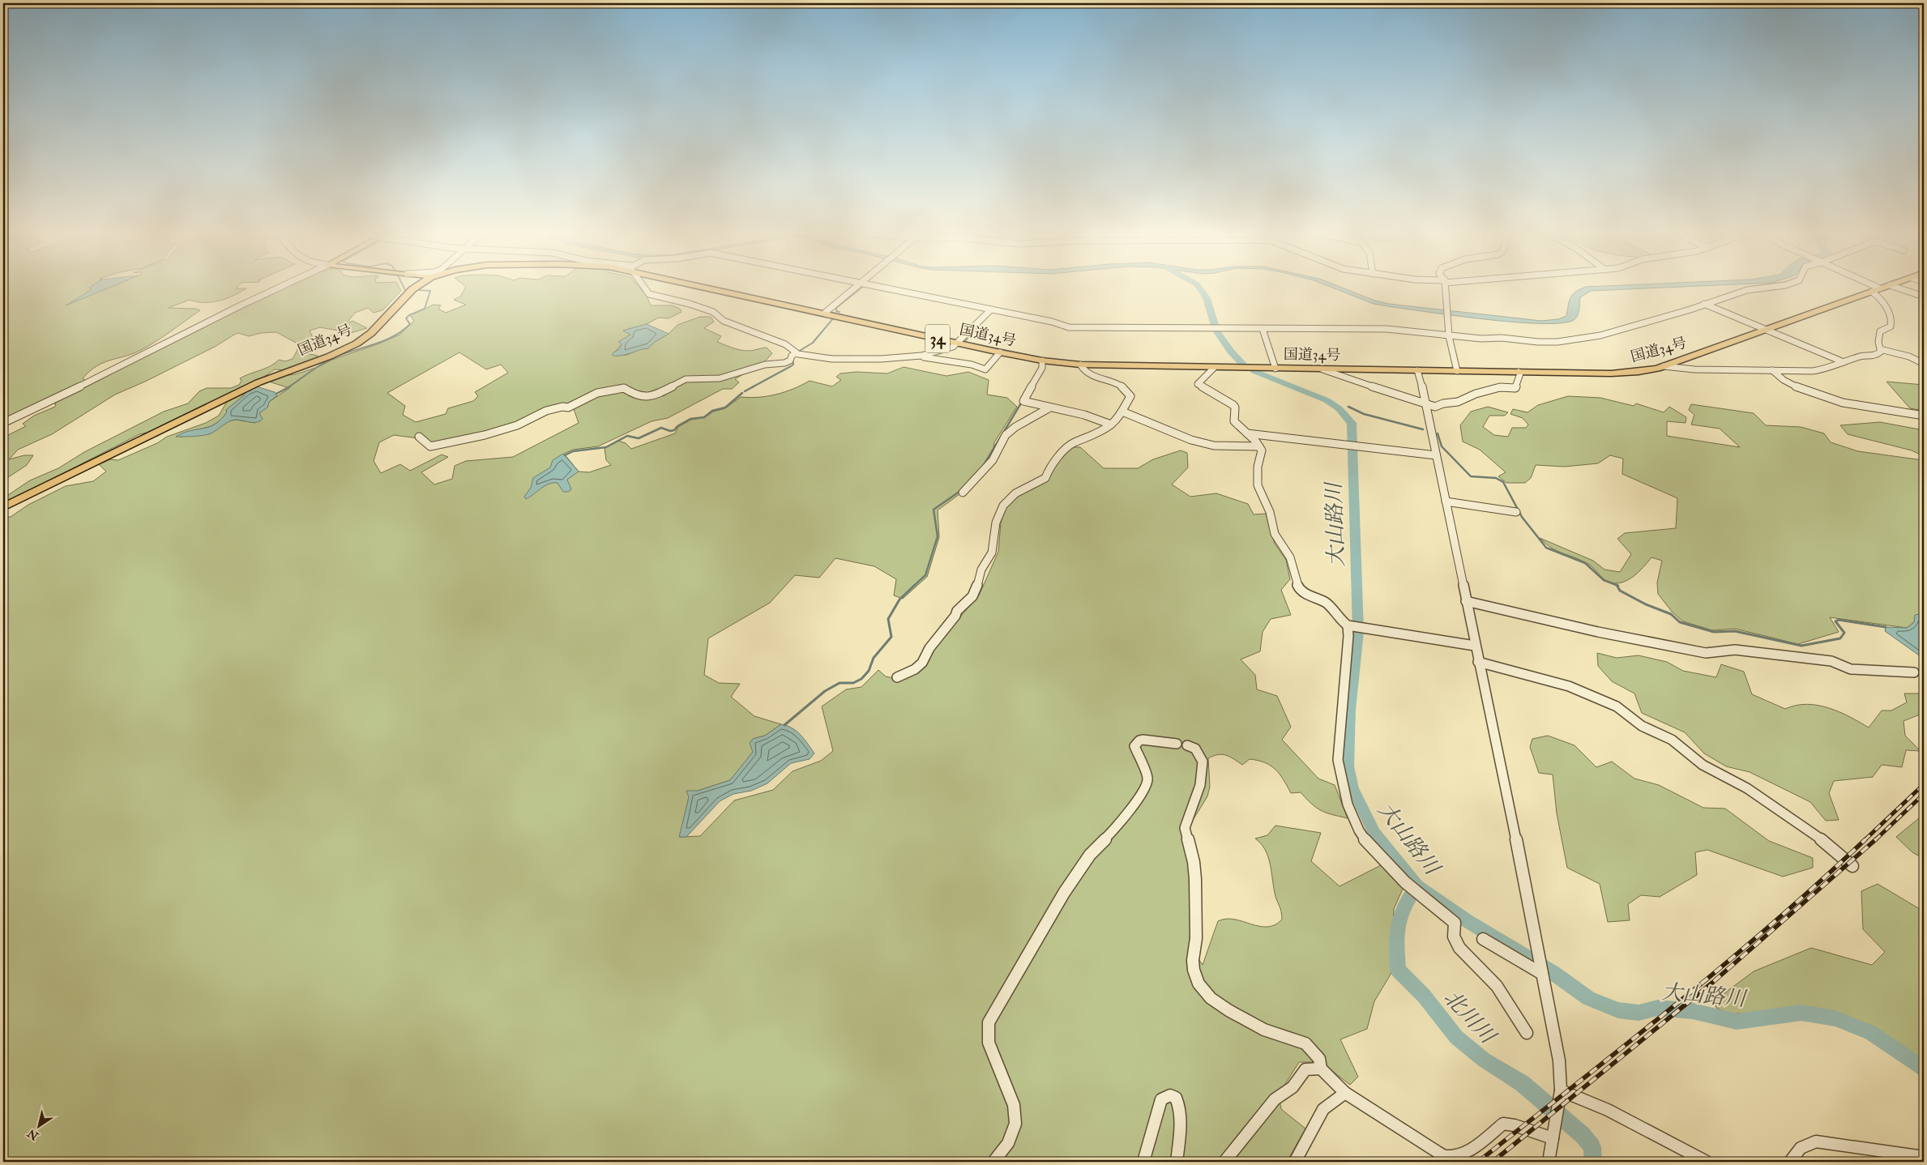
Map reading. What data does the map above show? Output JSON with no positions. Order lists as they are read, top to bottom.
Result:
{
  "streets": {
    "highway": ["国道34号", "34"]
  },
  "water": ["大山路川", "北川川"],
  "north": "bottom left"
}
